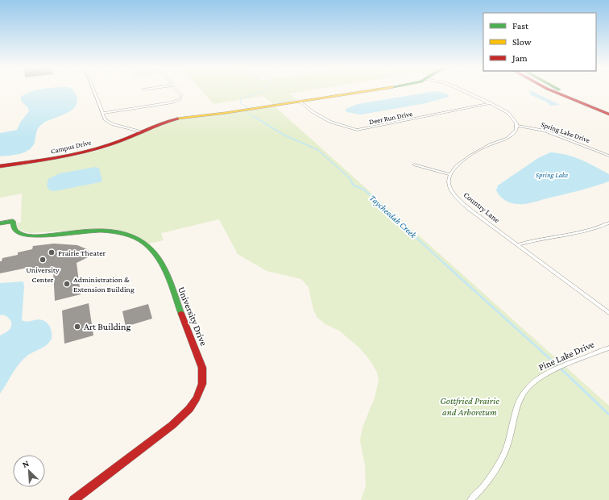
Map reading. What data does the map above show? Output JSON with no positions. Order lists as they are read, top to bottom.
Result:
{
  "streets": {
    "street": [
      "Deer Run Drive",
      "Spring Lake Drive",
      "Campus Drive",
      "Country Lane",
      "University Drive",
      "Pine Lake Drive"
    ]
  },
  "crossings": [
    ["Deer Run Drive", "Campus Drive"]
  ],
  "water": ["Spring Lake", "Taycheedah Creek"],
  "parks": ["Gottfried Prairie and Arboretum"],
  "places": [
    "Prairie Theater",
    "University Center",
    "Administration & Extension Building",
    "Art Building"
  ],
  "legend": ["Fast", "Slow", "Jam"],
  "north": "top left"
}
